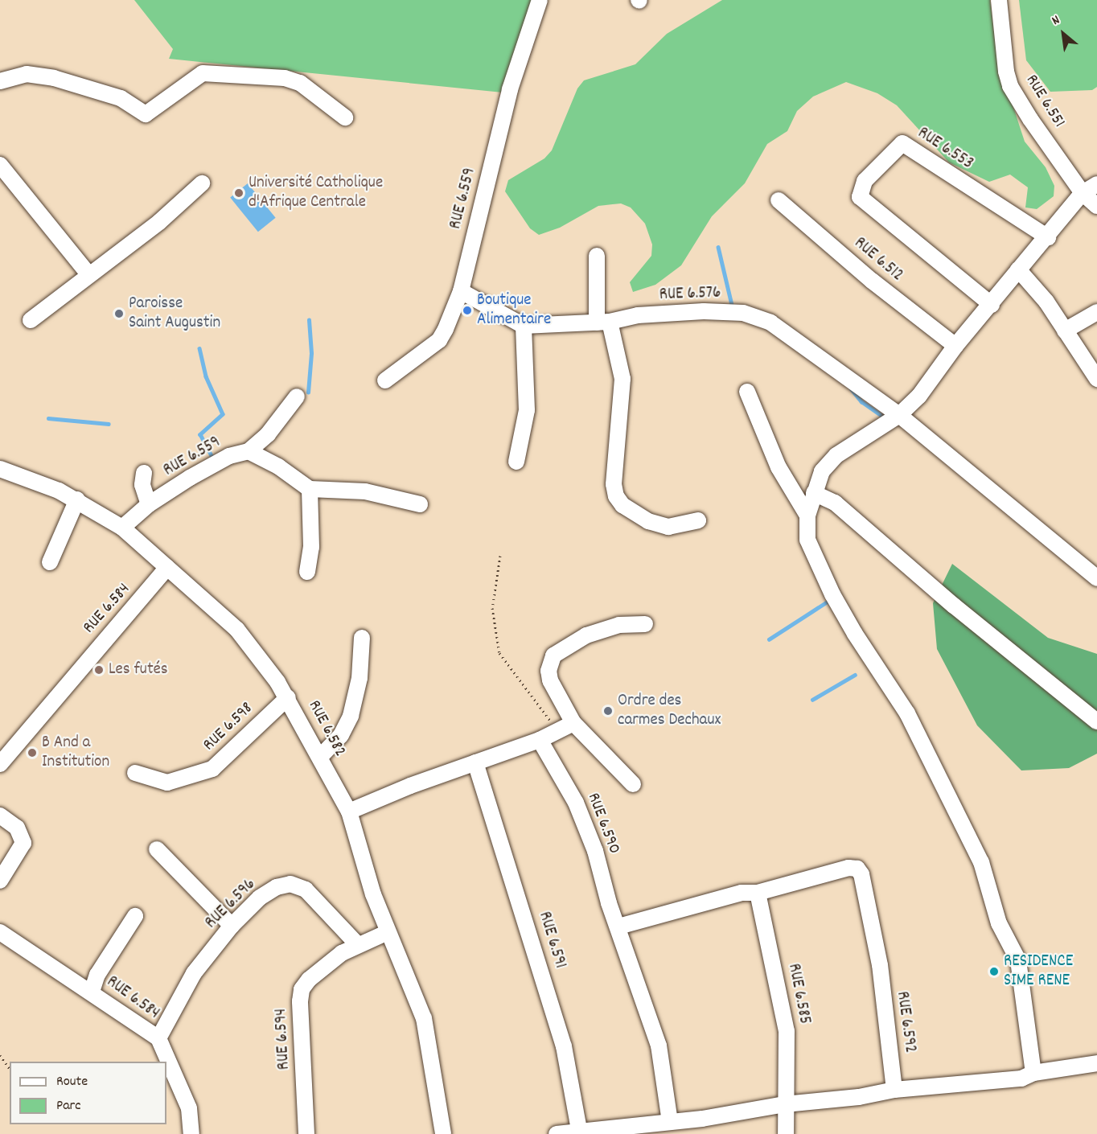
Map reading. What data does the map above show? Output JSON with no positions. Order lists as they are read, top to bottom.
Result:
{
  "streets": {
    "street": [
      "RUE 6.551",
      "RUE 6.553",
      "RUE 6.559",
      "RUE 6.512",
      "RUE 6.576",
      "RUE 6.584",
      "RUE 6.598",
      "RUE 6.582",
      "RUE 6.590",
      "RUE 6.596",
      "RUE 6.591",
      "RUE 6.585",
      "RUE 6.592",
      "RUE 6.594"
    ]
  },
  "crossings": [
    ["RUE 6.559", "RUE 6.582"],
    ["RUE 6.584", "RUE 6.582"],
    ["RUE 6.584", "RUE 6.596"],
    ["RUE 6.598", "RUE 6.582"],
    ["RUE 6.582", "RUE 6.594"],
    ["RUE 6.590", "RUE 6.592"],
    ["RUE 6.596", "RUE 6.594"],
    ["RUE 6.585", "RUE 6.592"]
  ],
  "places": [
    "Université Catholique d'Afrique Centrale",
    "Boutique Alimentaire",
    "Paroisse Saint Augustin",
    "Les futés",
    "Ordre des carmes Dechaux",
    "B And a Institution",
    "RESIDENCE SIME RENE"
  ],
  "legend": ["Route", "Parc"],
  "north": "top left"
}
